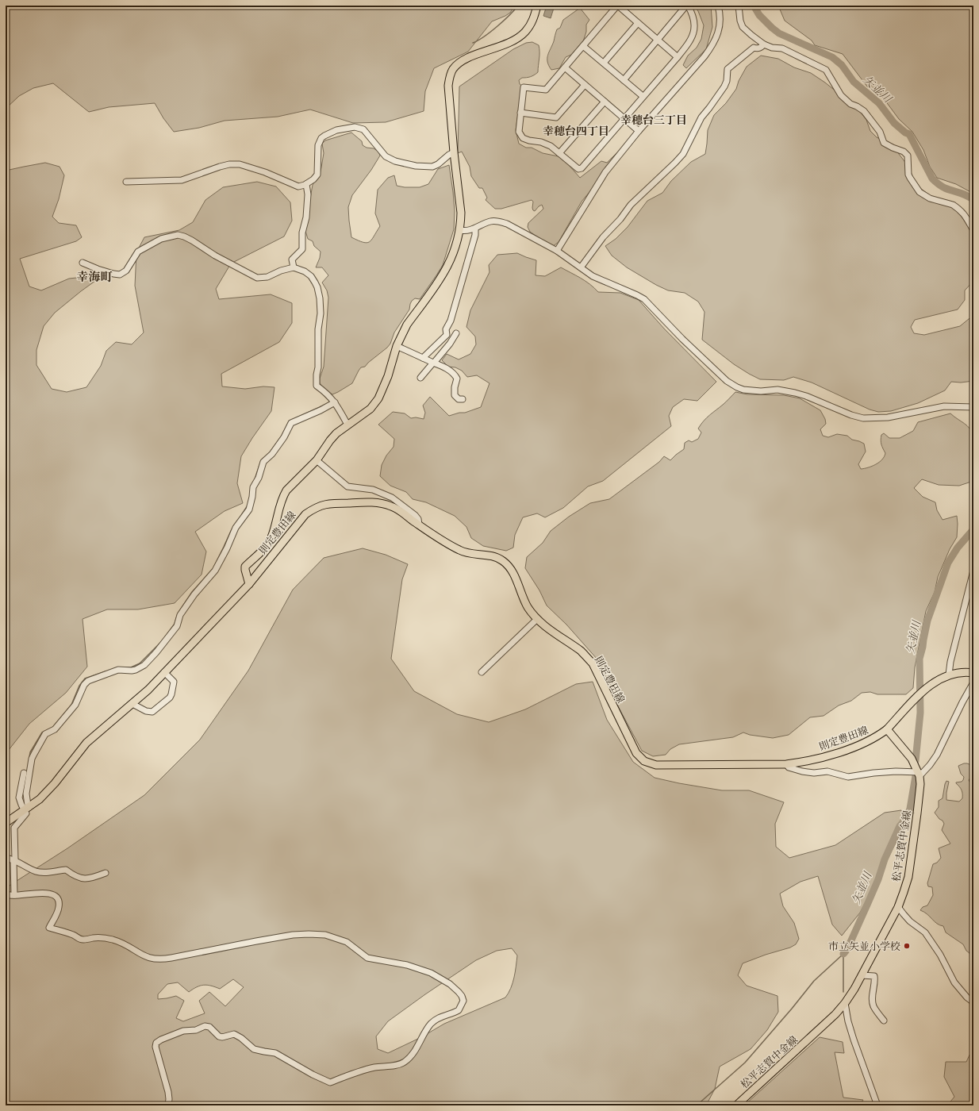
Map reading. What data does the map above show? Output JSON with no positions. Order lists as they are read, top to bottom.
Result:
{
  "streets": {
    "main road": ["則定豊田線", "松平志賀中金線"]
  },
  "crossings": [
    ["則定豊田線", "松平志賀中金線"]
  ],
  "districts": ["幸穂台三丁目", "幸穂台四丁目", "幸海町"],
  "water": ["矢並川"],
  "places": ["市立矢並小学校"]
}
